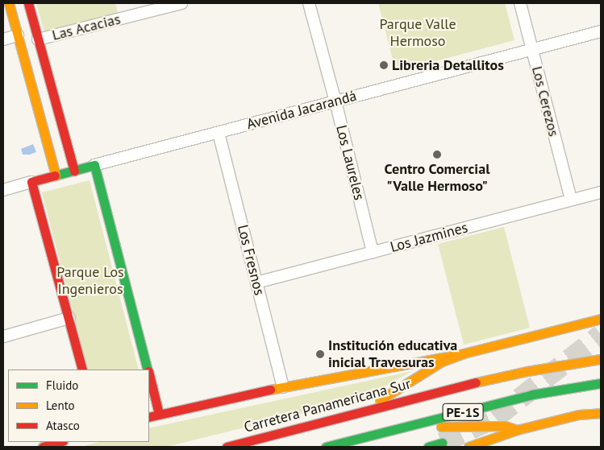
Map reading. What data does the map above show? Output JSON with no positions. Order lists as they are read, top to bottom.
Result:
{
  "streets": {
    "main road": ["Avenida Jacarandá", "Carretera Panamericana Sur", "PE-1S"],
    "street": [
      "Las Acacias",
      "Los Cerezos",
      "Los Laureles",
      "Los Jazmines",
      "Los Fresnos"
    ]
  },
  "crossings": [
    ["Los Cerezos", "Avenida Jacarandá"],
    ["Los Cerezos", "Los Jazmines"],
    ["Avenida Jacarandá", "Los Laureles"],
    ["Avenida Jacarandá", "Los Fresnos"],
    ["Los Laureles", "Los Jazmines"],
    ["Los Jazmines", "Los Fresnos"]
  ],
  "parks": ["Parque Valle Hermoso", "Parque Los Ingenieros"],
  "places": ["Libreria Detallitos", "Centro Comercial \"Valle Hermoso\"", "Institución educativa inicial Travesuras"],
  "legend": ["Fluido", "Lento", "Atasco"]
}
